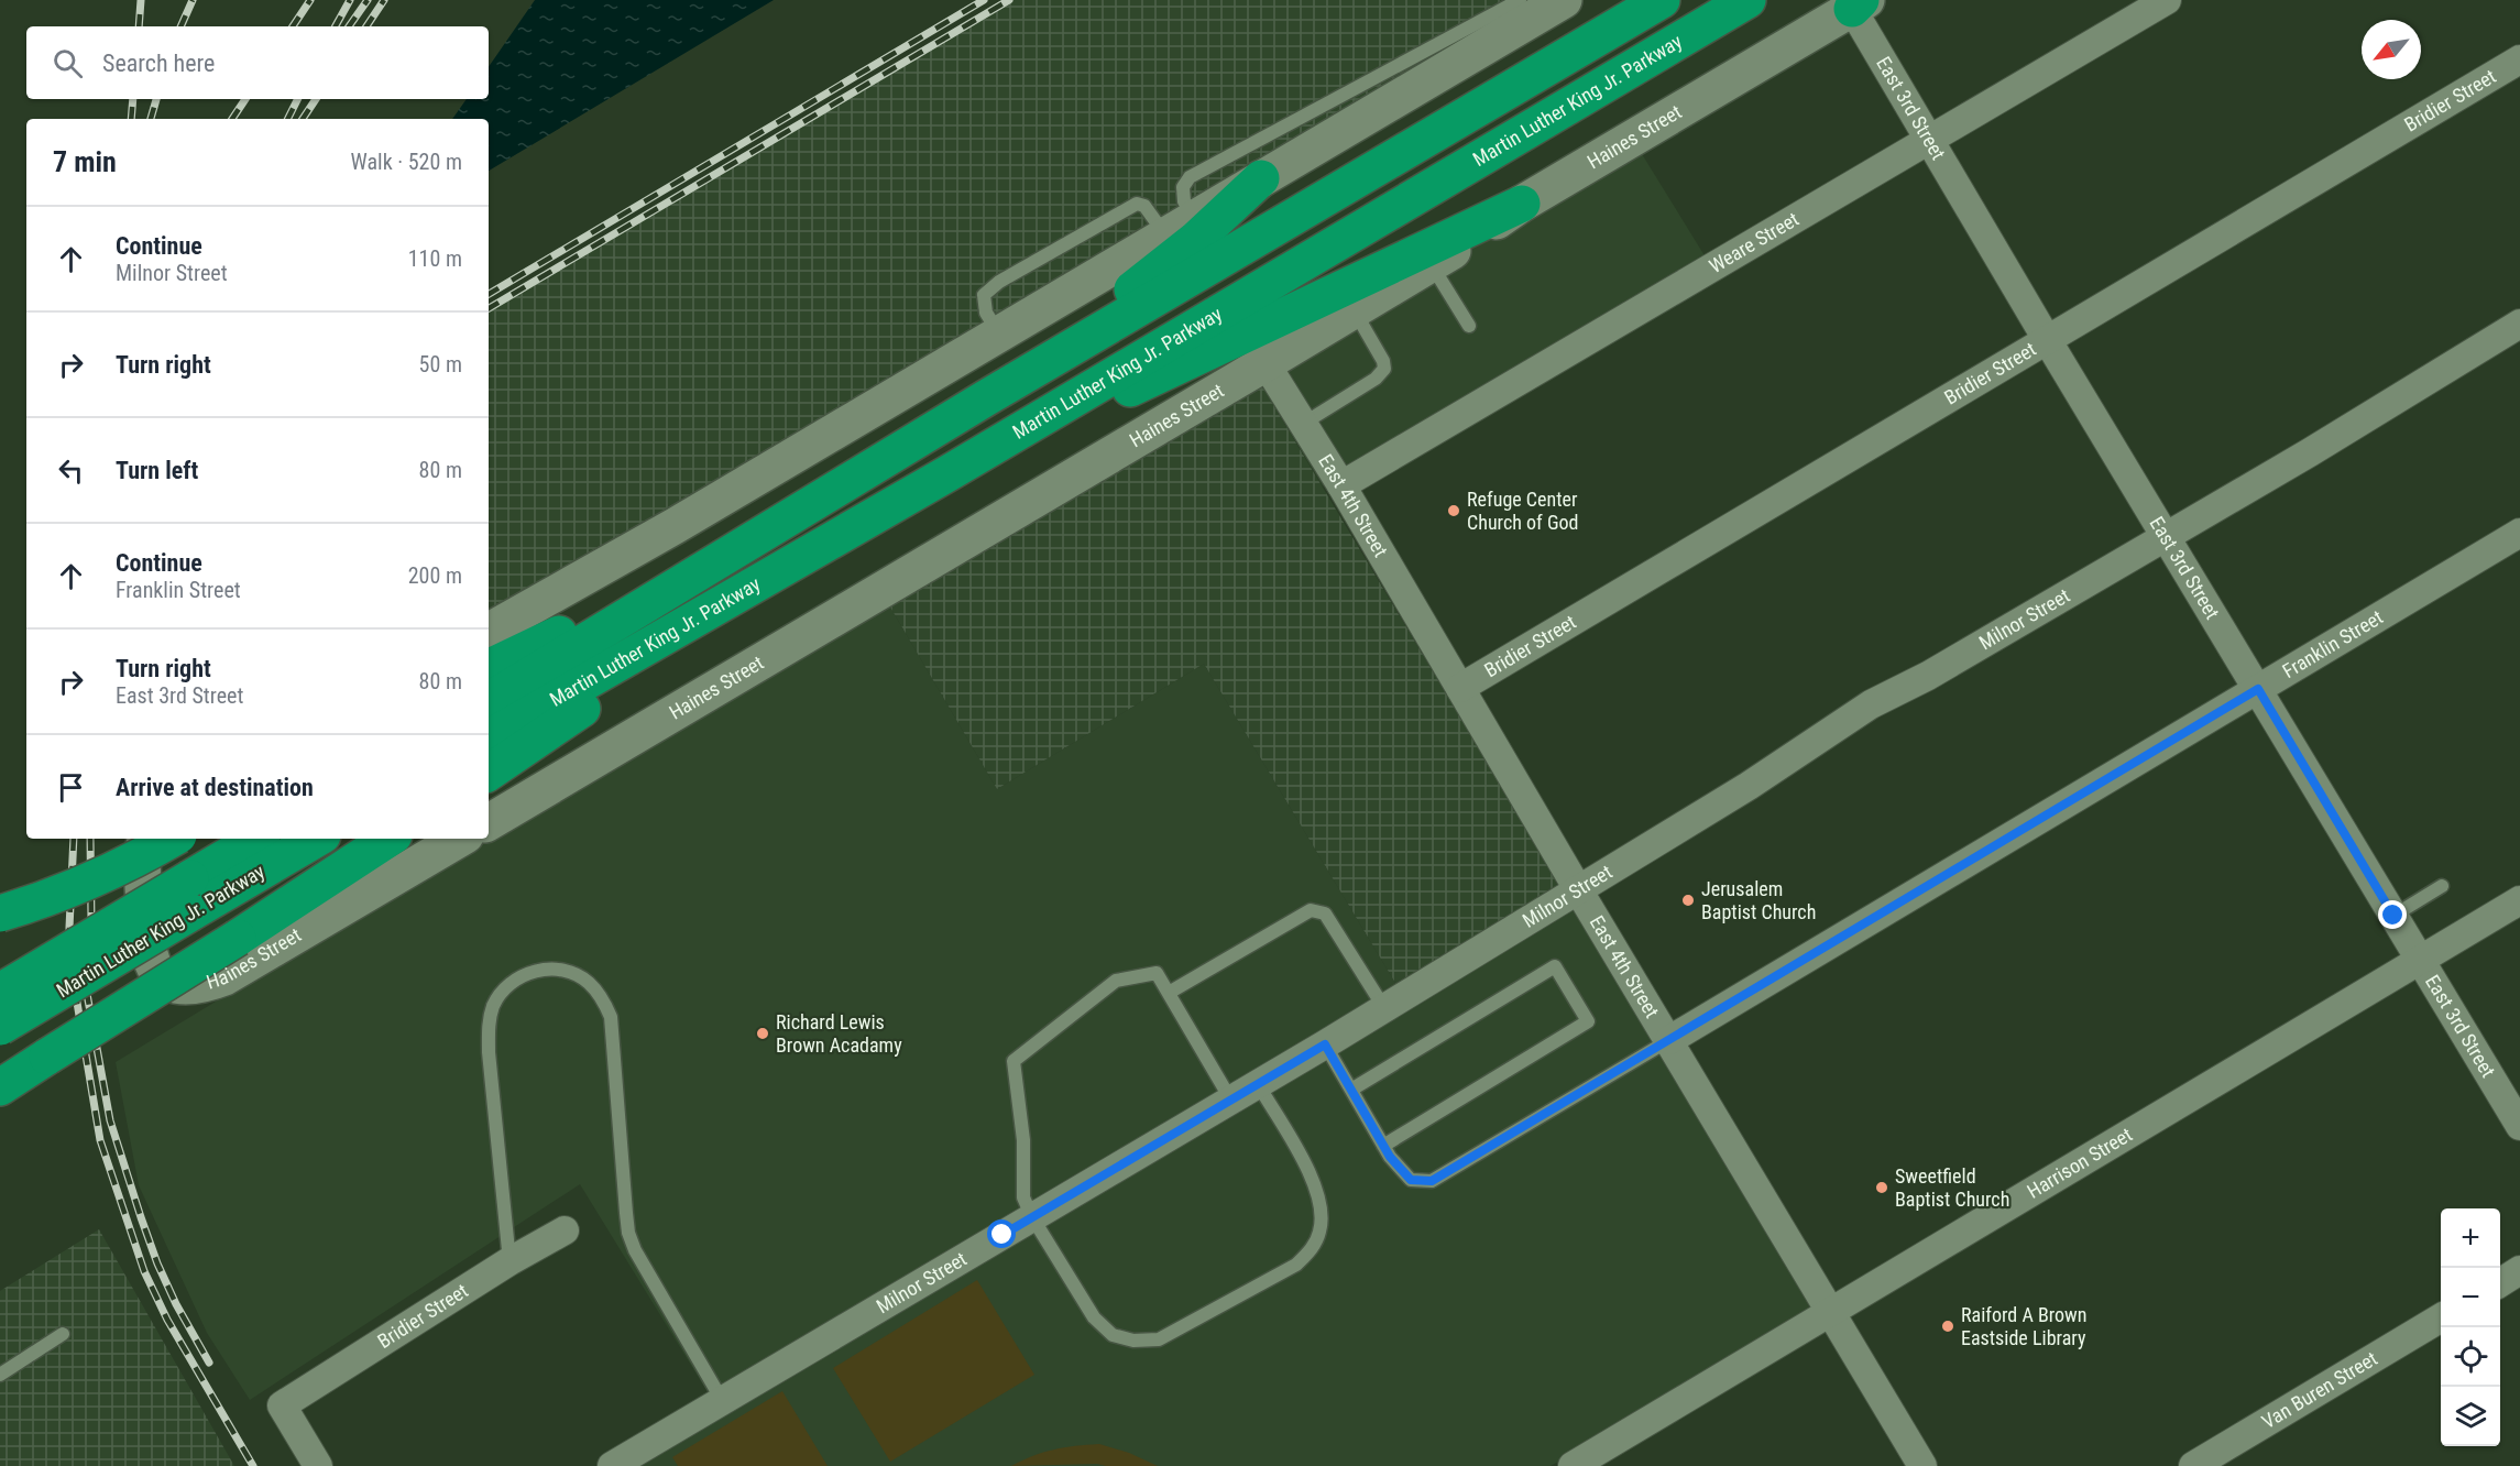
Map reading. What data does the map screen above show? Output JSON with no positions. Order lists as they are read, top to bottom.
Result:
{
  "streets": {
    "highway": ["Martin Luther King Jr. Parkway"],
    "street": [
      "Bridier Street",
      "East 3rd Street",
      "Haines Street",
      "Weare Street",
      "East 4th Street",
      "Milnor Street",
      "Franklin Street",
      "Harrison Street",
      "Van Buren Street"
    ]
  },
  "crossings": [
    ["Bridier Street", "East 3rd Street"],
    ["Bridier Street", "East 4th Street"],
    ["East 3rd Street", "Haines Street"],
    ["East 3rd Street", "Weare Street"],
    ["East 3rd Street", "Milnor Street"],
    ["East 3rd Street", "Franklin Street"],
    ["East 3rd Street", "Harrison Street"],
    ["Haines Street", "East 4th Street"],
    ["Weare Street", "East 4th Street"],
    ["East 4th Street", "Milnor Street"],
    ["East 4th Street", "Franklin Street"],
    ["East 4th Street", "Harrison Street"]
  ],
  "places": [
    "Refuge Center Church of God",
    "Jerusalem Baptist Church",
    "Richard Lewis Brown Acadamy",
    "Sweetfield Baptist Church",
    "Raiford A Brown Eastside Library"
  ],
  "north": "bottom left",
  "page": {
    "search": "Search here",
    "heading": ["7 min", "Walk · 520 m"],
    "list": [
      ["Continue", "Milnor Street", "110 m"],
      ["Turn right", "50 m"],
      ["Turn left", "80 m"],
      ["Continue", "Franklin Street", "200 m"],
      ["Turn right", "East 3rd Street", "80 m"],
      "Arrive at destination"
    ],
    "map_buttons": ["+", "−"]
  }
}
